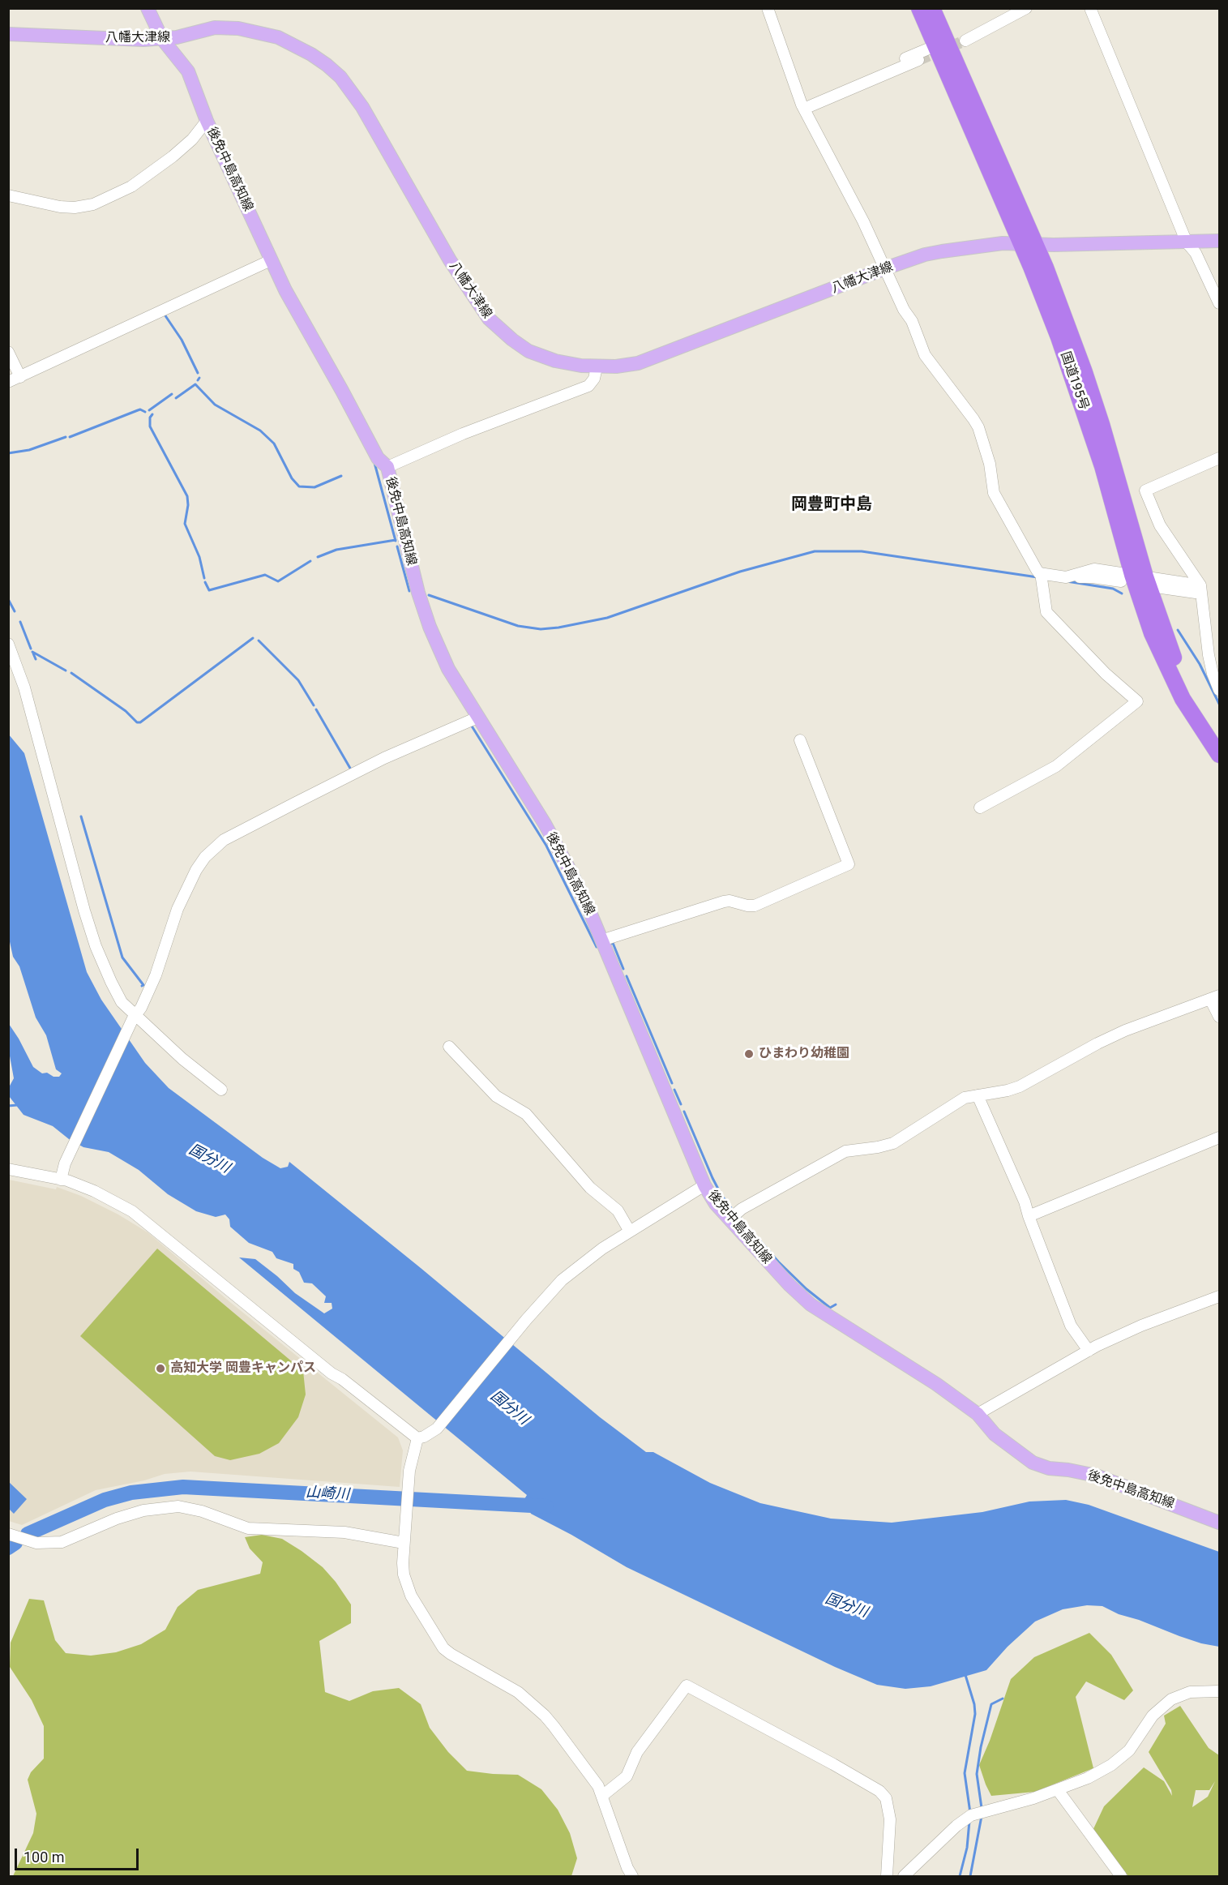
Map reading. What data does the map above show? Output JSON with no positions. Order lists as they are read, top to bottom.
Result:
{
  "streets": {
    "highway": ["国道195号"],
    "main road": ["八幡大津線", "後免中島高知線"]
  },
  "crossings": [
    ["八幡大津線", "後免中島高知線"],
    ["八幡大津線", "国道195号"]
  ],
  "districts": ["岡豊町中島"],
  "water": ["国分川", "山崎川"],
  "places": ["ひまわり幼稚園", "高知大学 岡豊キャンパス"],
  "scale_bar": "100 m"
}
